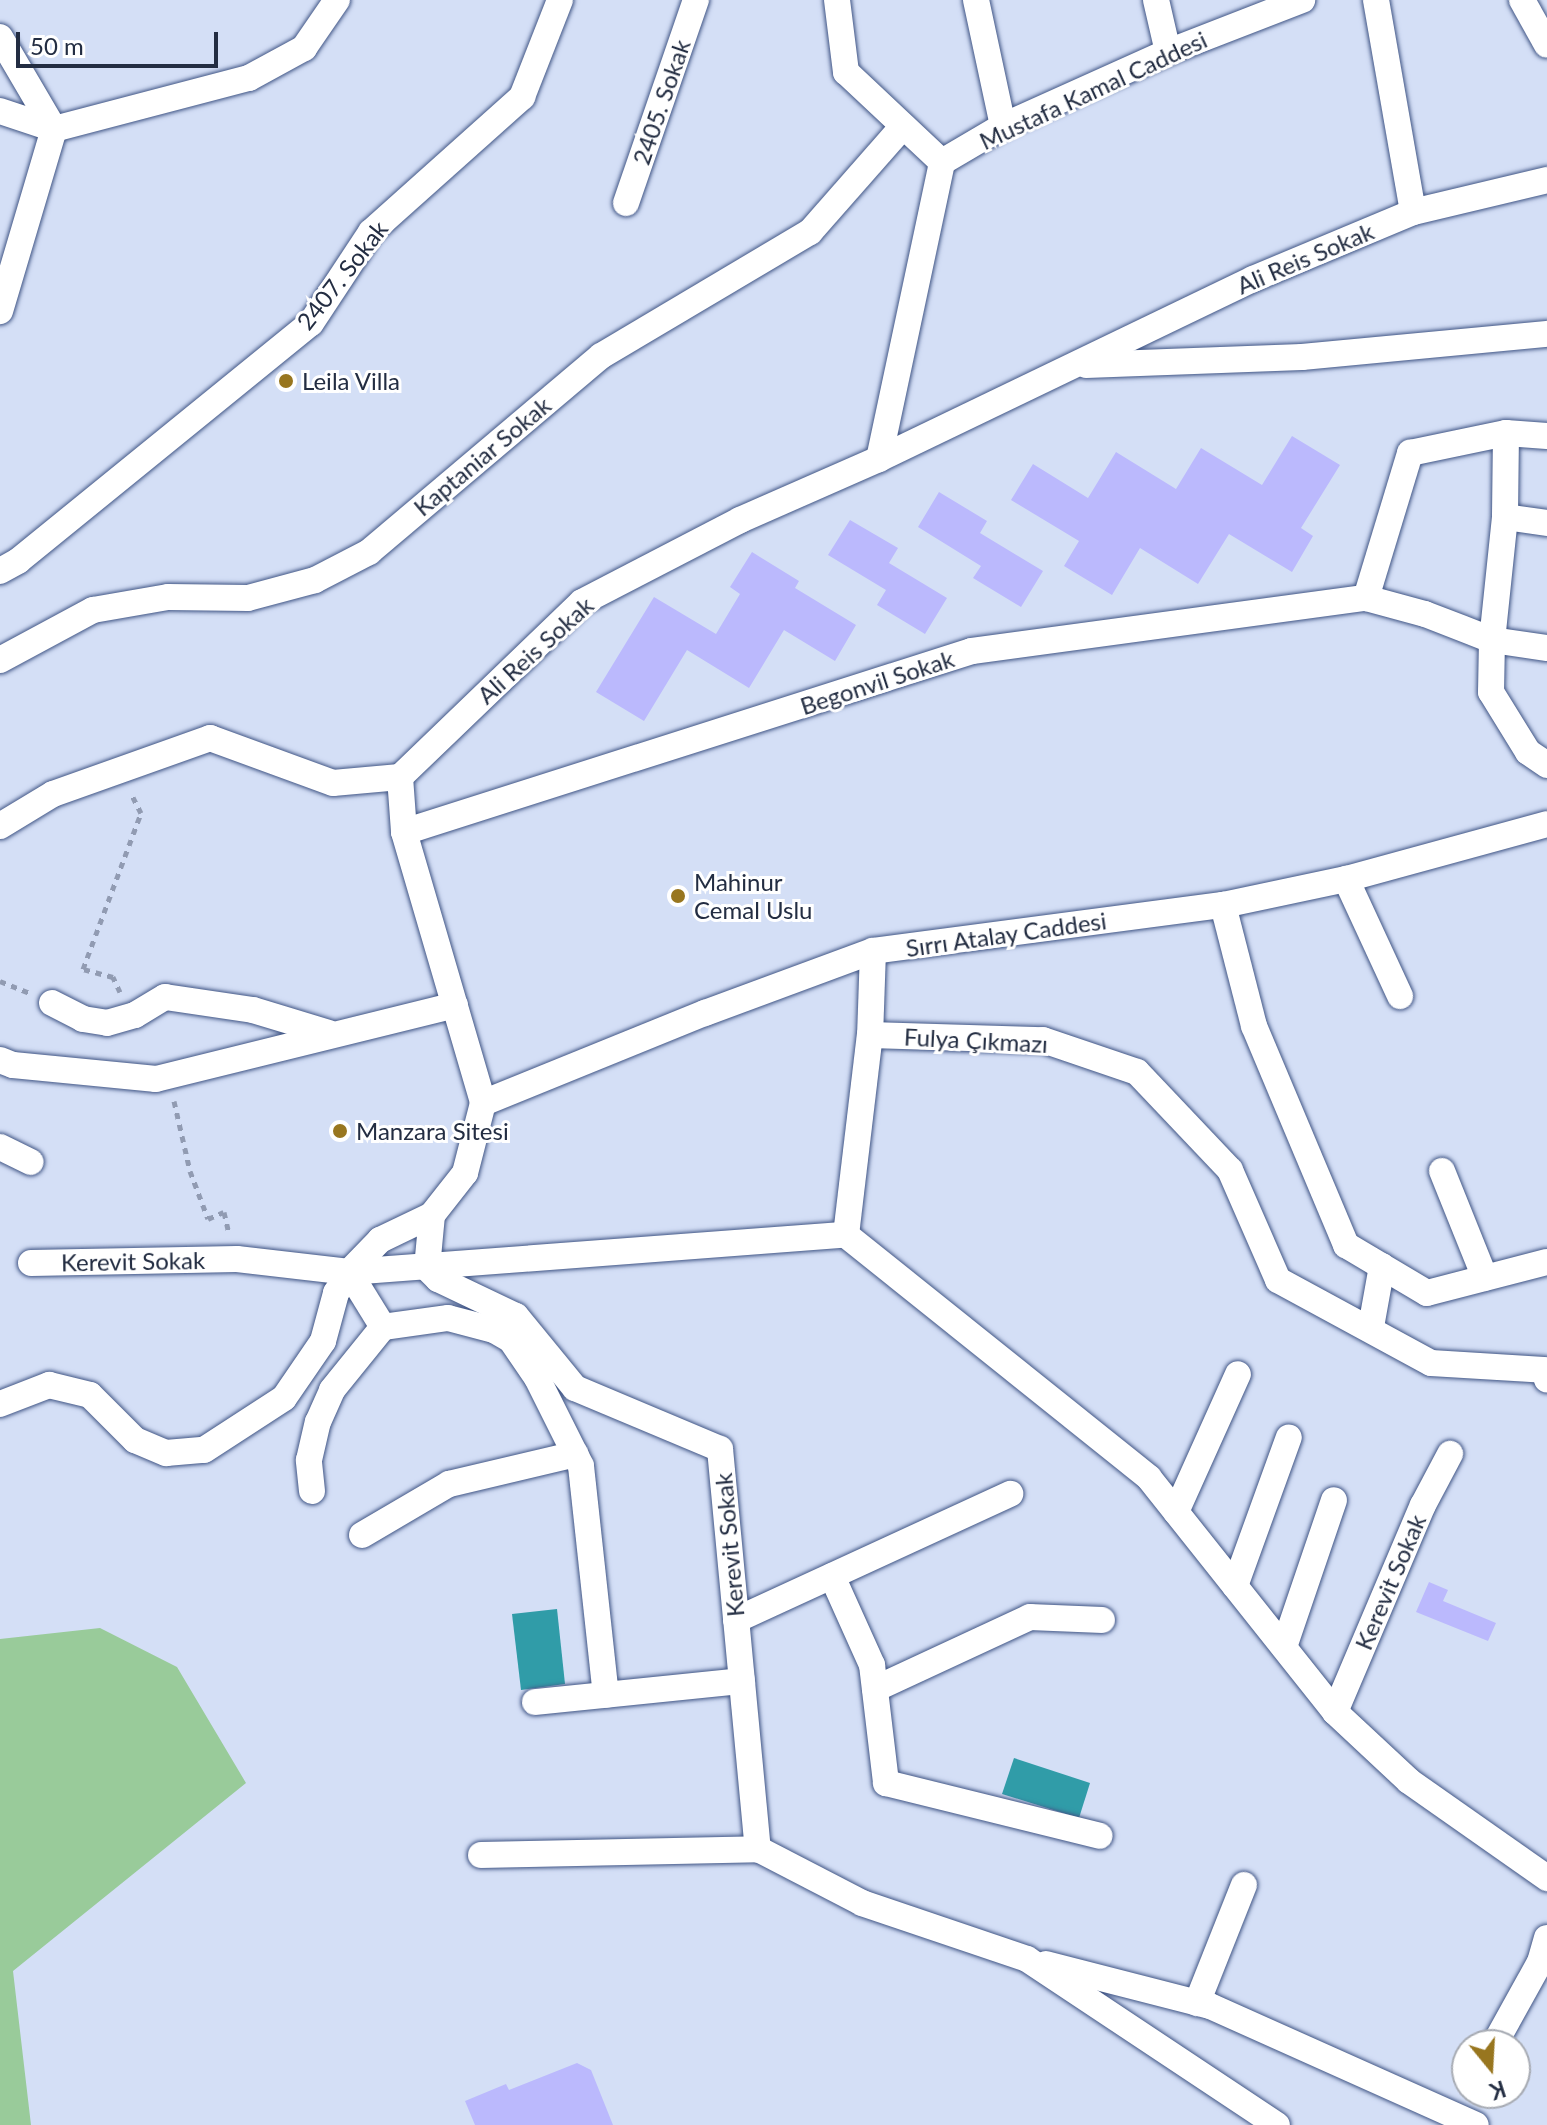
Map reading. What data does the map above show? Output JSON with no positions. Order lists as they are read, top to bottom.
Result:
{
  "streets": {
    "street": [
      "Mustafa Kamal Caddesi",
      "2405. Sokak",
      "Ali Reis Sokak",
      "2407. Sokak",
      "Kaptaniar Sokak",
      "Begonvil Sokak",
      "Sırrı Atalay Caddesi",
      "Fulya Çıkmazı",
      "Kerevit Sokak"
    ]
  },
  "crossings": [
    ["Sırrı Atalay Caddesi", "Fulya Çıkmazı"]
  ],
  "places": ["Leila Villa", "Mahinur Cemal Uslu", "Manzara Sitesi"],
  "scale_bar": "50 m",
  "north": "bottom"
}
